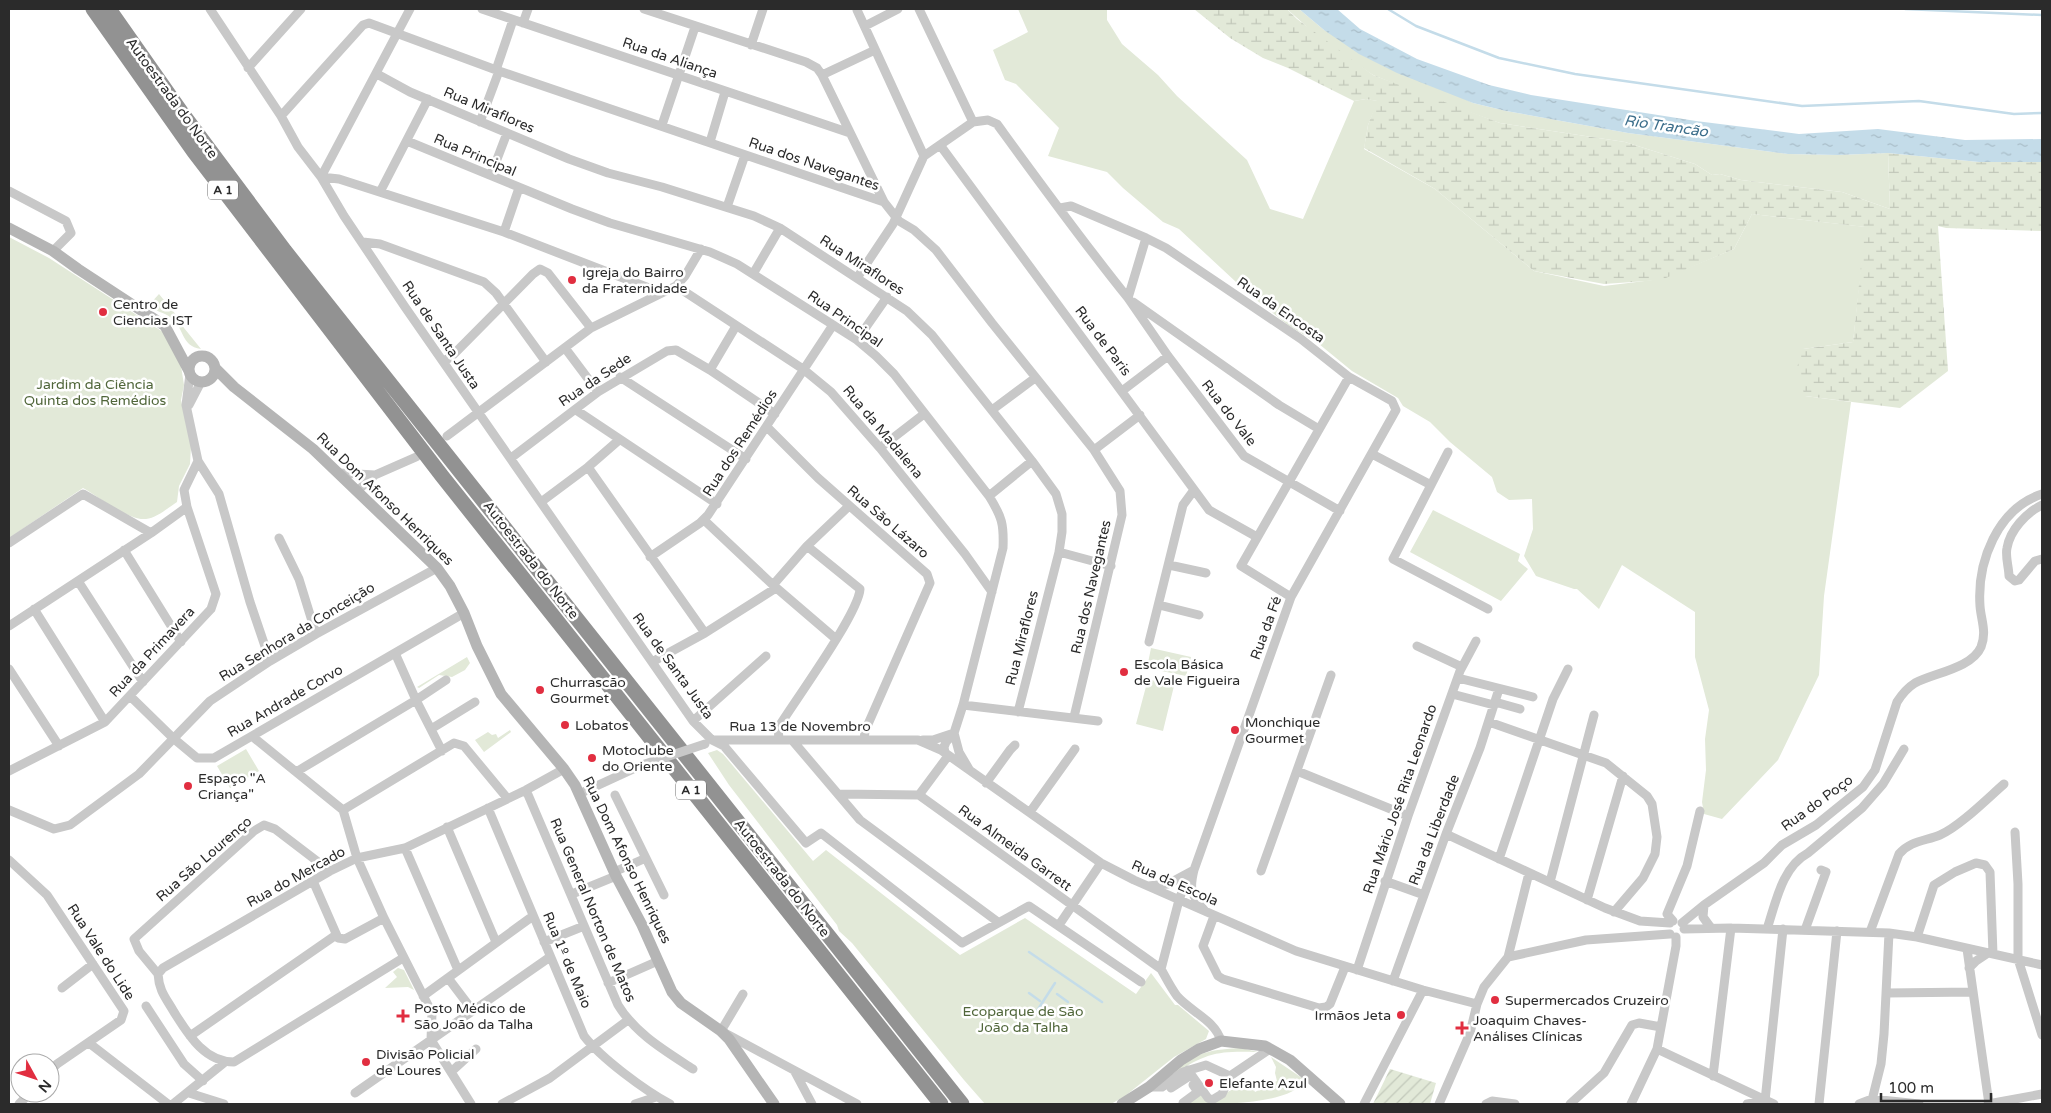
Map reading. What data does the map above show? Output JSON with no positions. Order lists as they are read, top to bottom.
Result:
{
  "streets": {
    "highway": ["Autoestrada do Norte", "A 1"],
    "street": [
      "Rua da Aliança",
      "Rua Miraflores",
      "Rua Principal",
      "Rua dos Navegantes",
      "Rua da Encosta",
      "Rua de Santa Justa",
      "Rua de Paris",
      "Rua da Sede",
      "Rua do Vale",
      "Rua da Madalena",
      "Rua dos Remédios",
      "Rua Dom Afonso Henriques",
      "Rua São Lázaro",
      "Rua da Fé",
      "Rua Senhora da Conceição",
      "Rua da Primavera",
      "Rua Andrade Corvo",
      "Rua 13 de Novembro",
      "Rua Mário José Rita Leonardo",
      "Rua do Poço",
      "Rua da Liberdade",
      "Rua Almeida Garrett",
      "Rua São Lourenço",
      "Rua do Mercado",
      "Rua da Escola",
      "Rua General Norton de Matos",
      "Rua Vale do Lide",
      "Rua 1º de Maio"
    ]
  },
  "crossings": [
    ["Rua Principal", "Rua da Madalena"],
    ["Rua Principal", "Rua dos Remédios"],
    ["Rua Principal", "Rua 13 de Novembro"],
    ["Rua Principal", "Rua da Escola"],
    ["Rua dos Navegantes", "Rua de Santa Justa"],
    ["Rua da Encosta", "Rua da Fé"],
    ["Rua de Santa Justa", "Rua da Sede"],
    ["Rua de Santa Justa", "Rua 13 de Novembro"],
    ["Rua da Sede", "Rua dos Remédios"],
    ["Rua do Vale", "Rua da Fé"],
    ["Rua da Madalena", "Rua dos Remédios"],
    ["Rua dos Remédios", "Rua São Lázaro"],
    ["Rua Dom Afonso Henriques", "Rua Senhora da Conceição"],
    ["Rua Dom Afonso Henriques", "Rua Andrade Corvo"],
    ["Rua Dom Afonso Henriques", "Rua 13 de Novembro"],
    ["Rua Dom Afonso Henriques", "Rua do Mercado"],
    ["Rua São Lázaro", "Rua 13 de Novembro"],
    ["Rua da Fé", "Rua Almeida Garrett"],
    ["Rua da Fé", "Rua da Escola"],
    ["Rua Senhora da Conceição", "Rua Andrade Corvo"],
    ["Rua da Primavera", "Rua Andrade Corvo"],
    ["Rua 13 de Novembro", "Rua da Escola"],
    ["Rua Mário José Rita Leonardo", "Rua da Escola"],
    ["Rua da Liberdade", "Rua da Escola"],
    ["Rua São Lourenço", "Rua do Mercado"],
    ["Rua do Mercado", "Rua General Norton de Matos"],
    ["Rua do Mercado", "Rua 1º de Maio"]
  ],
  "water": ["Rio Trancão"],
  "parks": ["Jardim da Ciência Quinta dos Remédios", "Ecoparque de São João da Talha"],
  "places": {
    "other": [
      "Igreja do Bairro da Fraternidade",
      "Centro de Ciencias IST",
      "Escola Básica de Vale Figueira",
      "Churrascão Gourmet",
      "Lobatos",
      "Monchique Gourmet",
      "Motoclube do Oriente",
      "Espaço \"A Criança\"",
      "Supermercados Cruzeiro",
      "Irmãos Jeta",
      "Divisão Policial de Loures",
      "Elefante Azul"
    ],
    "health": ["Posto Médico de São João da Talha", "Joaquim Chaves- Análises Clínicas"]
  },
  "scale_bar": "100 m",
  "north": "bottom right"
}
